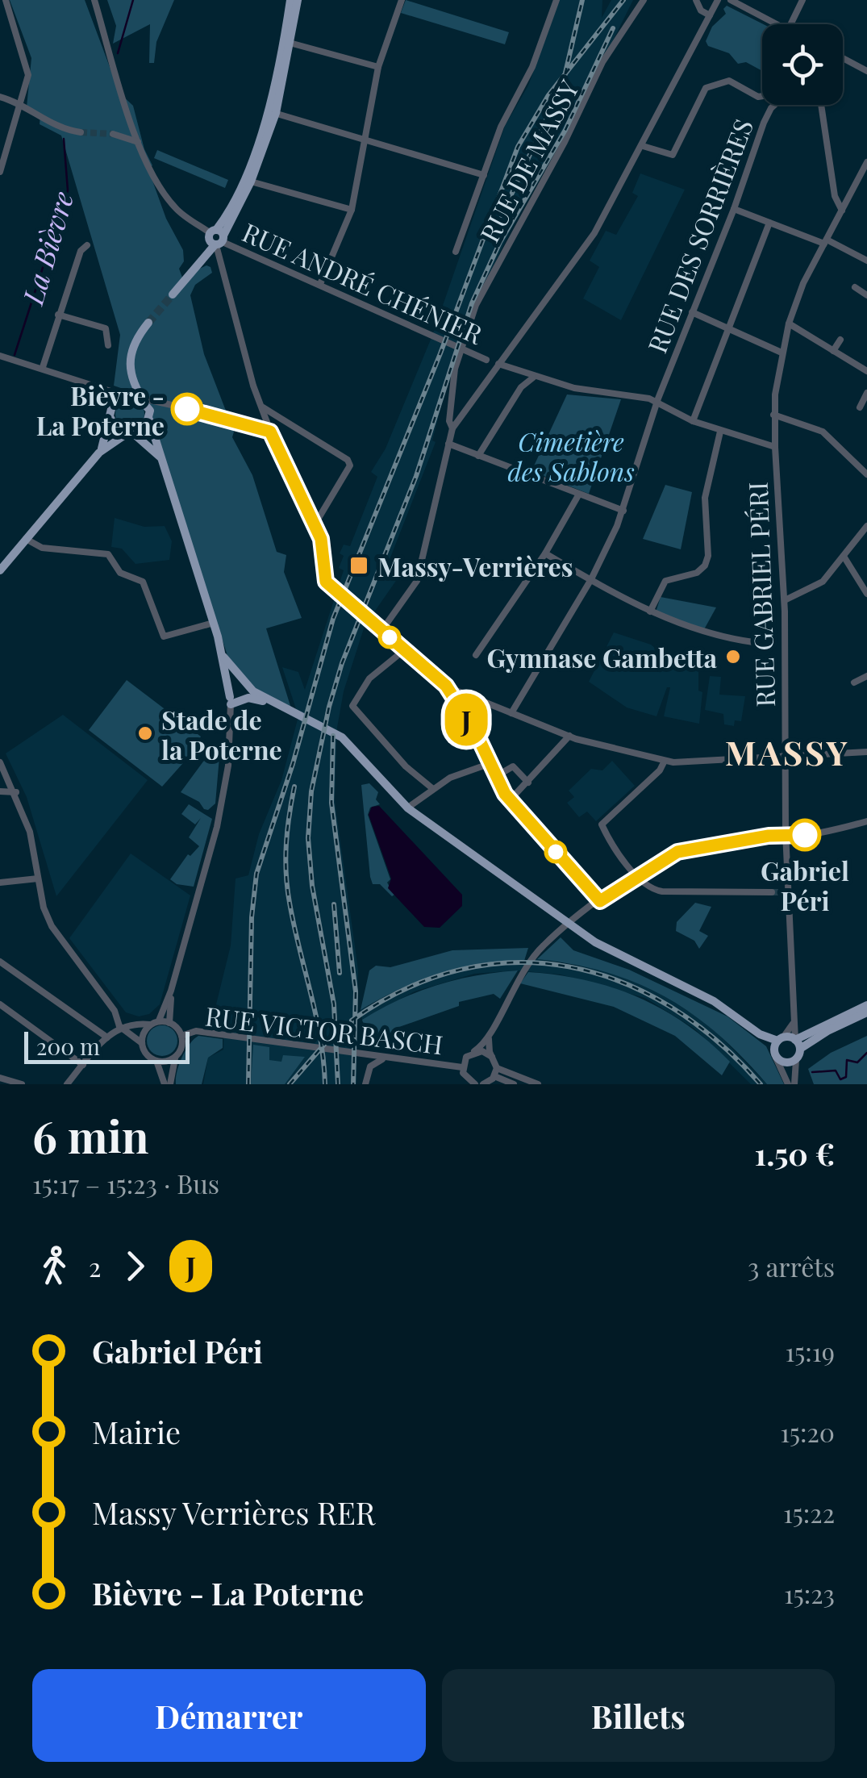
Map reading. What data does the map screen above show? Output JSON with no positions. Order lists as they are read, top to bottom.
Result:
{
  "streets": {
    "street": [
      "RUE DE MASSY",
      "RUE DES SORRIÈRES",
      "RUE ANDRÉ CHÉNIER",
      "RUE GABRIEL PÉRI",
      "RUE VICTOR BASCH"
    ]
  },
  "crossings": [
    ["RUE DE MASSY", "RUE ANDRÉ CHÉNIER"],
    ["RUE DES SORRIÈRES", "RUE ANDRÉ CHÉNIER"],
    ["RUE ANDRÉ CHÉNIER", "RUE GABRIEL PÉRI"]
  ],
  "districts": ["MASSY"],
  "water": ["La Bièvre"],
  "parks": ["Cimetière des Sablons"],
  "places": {
    "other": [
      "Bièvre - La Poterne",
      "Gymnase Gambetta",
      "Stade de la Poterne",
      "Gabriel Péri"
    ],
    "transit": ["Massy-Verrières"]
  },
  "lines": ["bus line J"],
  "scale_bar": "200 m",
  "page": {
    "on_map": "J",
    "scale": "200 m",
    "heading": ["6 min", "15:17 – 15:23 · Bus", "1.50 €"],
    "legs": ["2", "J", "3 arrêts"],
    "list": [
      {
        "name": "Gabriel Péri",
        "value": "15:19"
      },
      {
        "name": "Mairie",
        "value": "15:20"
      },
      {
        "name": "Massy Verrières RER",
        "value": "15:22"
      },
      {
        "name": "Bièvre - La Poterne",
        "value": "15:23"
      }
    ],
    "buttons": ["Démarrer", "Billets"]
  }
}
